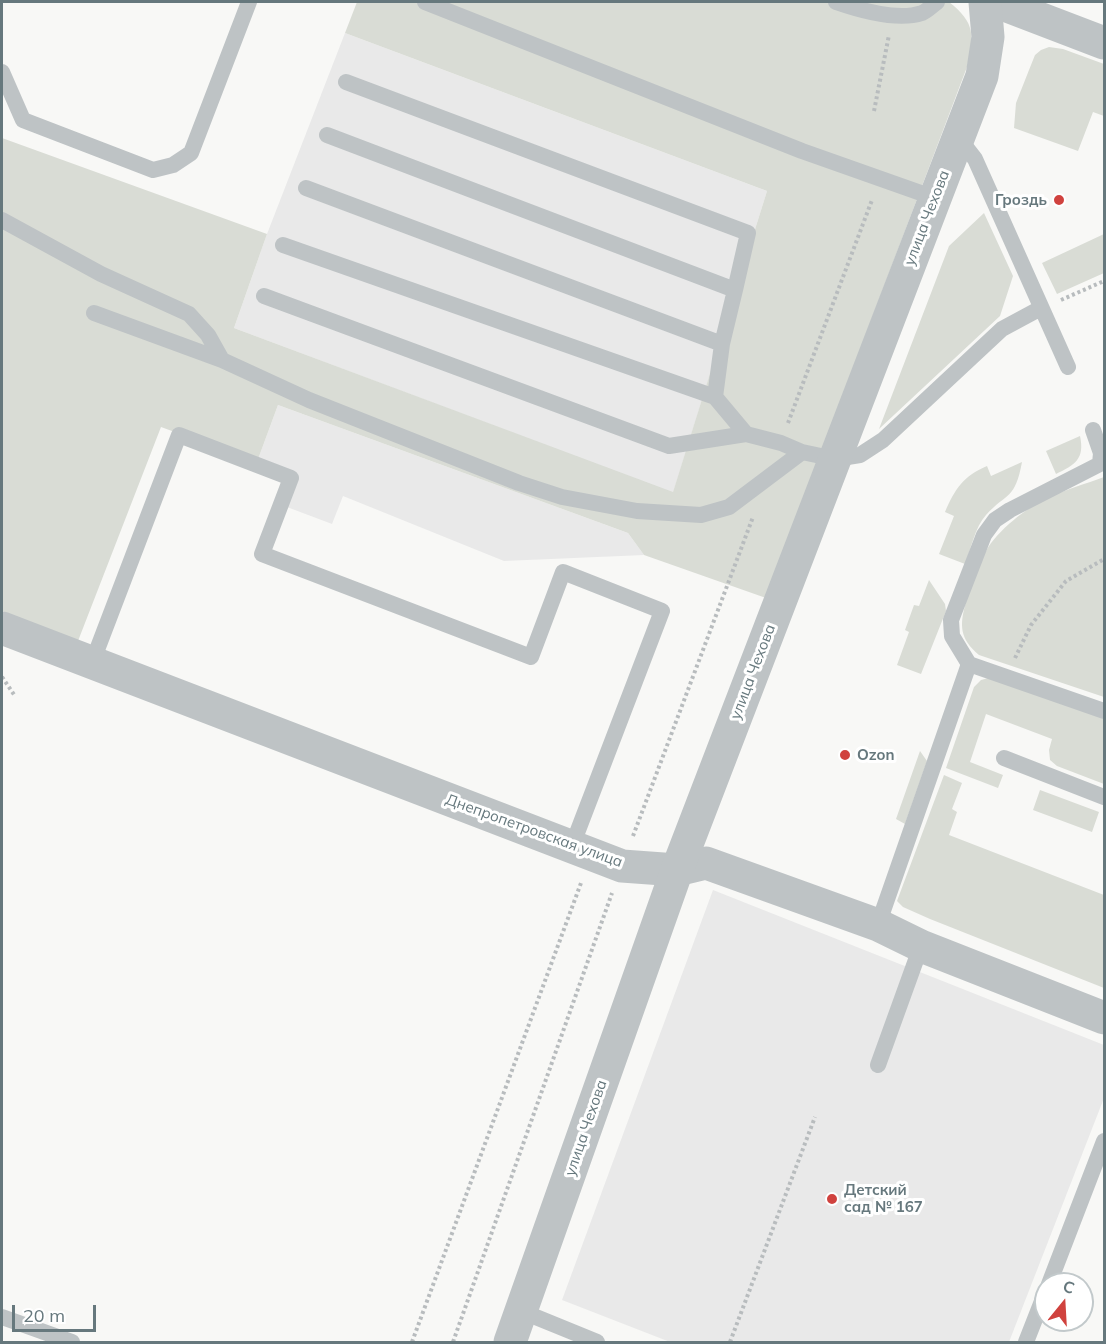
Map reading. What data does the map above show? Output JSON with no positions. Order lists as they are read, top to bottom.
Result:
{
  "streets": {
    "street": ["улица Чехова", "Днепропетровская улица"]
  },
  "crossings": [
    ["улица Чехова", "Днепропетровская улица"]
  ],
  "places": ["Гроздь", "Ozon", "Детский сад № 167"],
  "scale_bar": "20 m",
  "north": "top"
}
